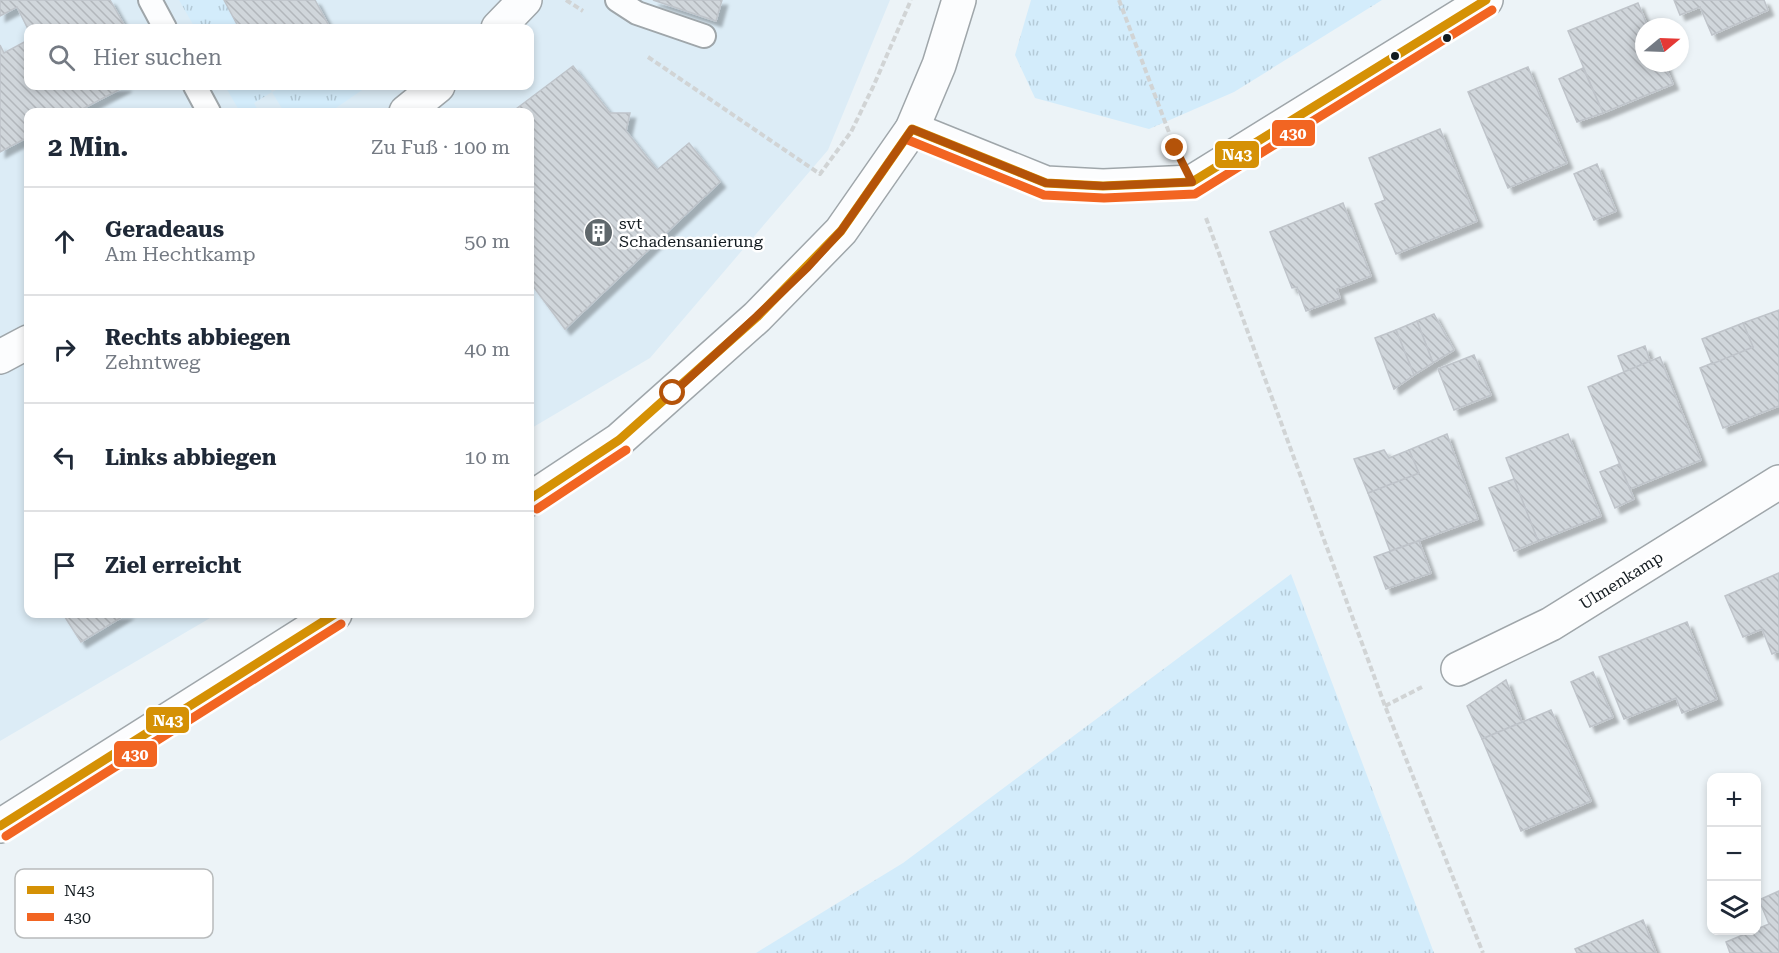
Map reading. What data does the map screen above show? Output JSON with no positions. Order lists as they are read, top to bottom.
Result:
{
  "streets": {
    "street": ["Ulmenkamp"]
  },
  "places": {
    "building": ["svt Schadensanierung"]
  },
  "lines": ["transit line N43", "transit line 430"],
  "legend": ["N43", "430"],
  "north": "right",
  "page": {
    "search": "Hier suchen",
    "heading": ["2 Min.", "Zu Fuß · 100 m"],
    "list": [
      ["Geradeaus", "Am Hechtkamp", "50 m"],
      ["Rechts abbiegen", "Zehntweg", "40 m"],
      ["Links abbiegen", "10 m"],
      "Ziel erreicht"
    ],
    "map_buttons": ["+", "−"]
  }
}
